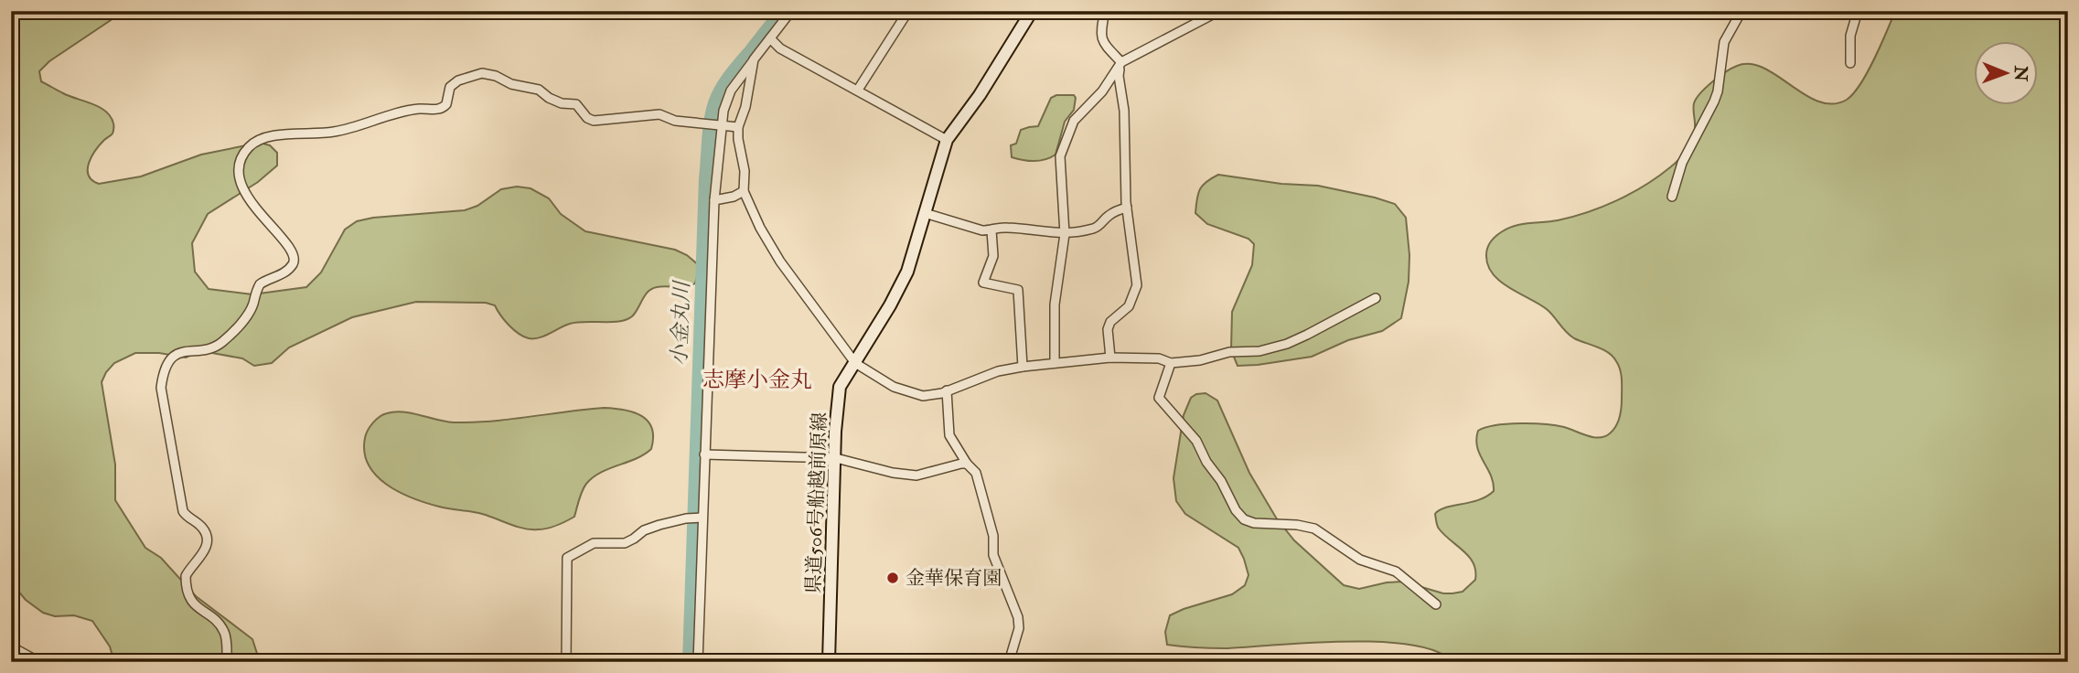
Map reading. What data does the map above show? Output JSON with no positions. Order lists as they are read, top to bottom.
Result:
{
  "streets": {
    "main road": ["県道506号船越前原線"]
  },
  "districts": ["志摩小金丸"],
  "water": ["小金丸川"],
  "places": ["金華保育園"],
  "north": "right"
}
